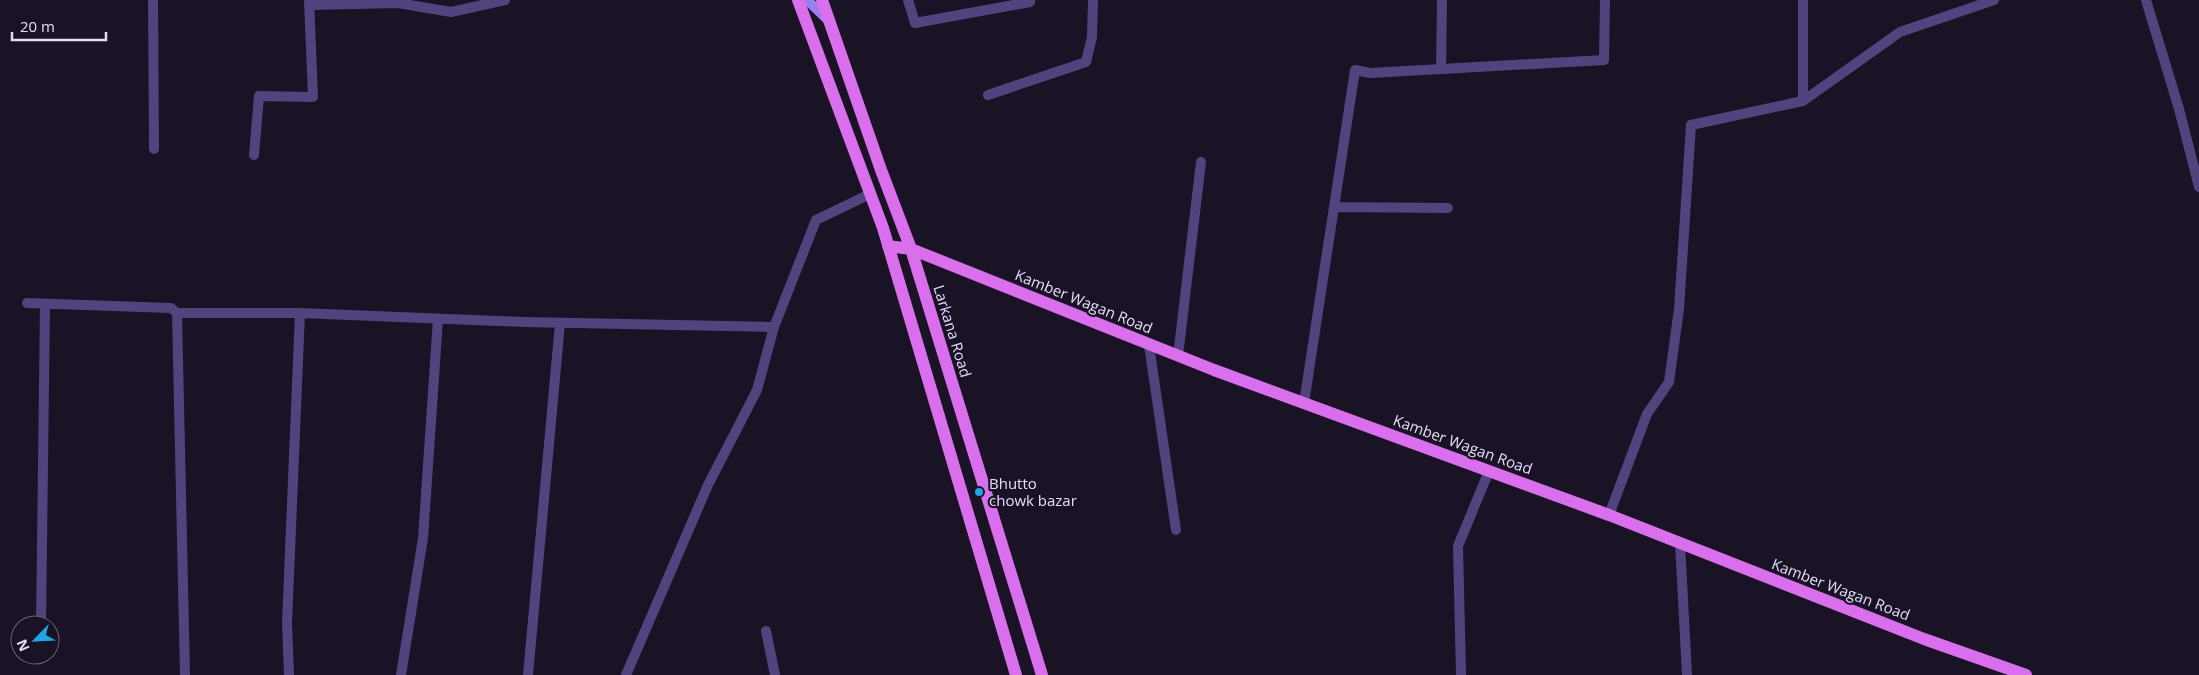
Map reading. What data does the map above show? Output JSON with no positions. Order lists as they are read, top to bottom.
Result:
{
  "streets": {
    "main road": ["Kamber Wagan Road", "Larkana Road"]
  },
  "crossings": [
    ["Kamber Wagan Road", "Larkana Road"]
  ],
  "places": ["Bhutto chowk bazar"],
  "scale_bar": "20 m",
  "north": "bottom left"
}
